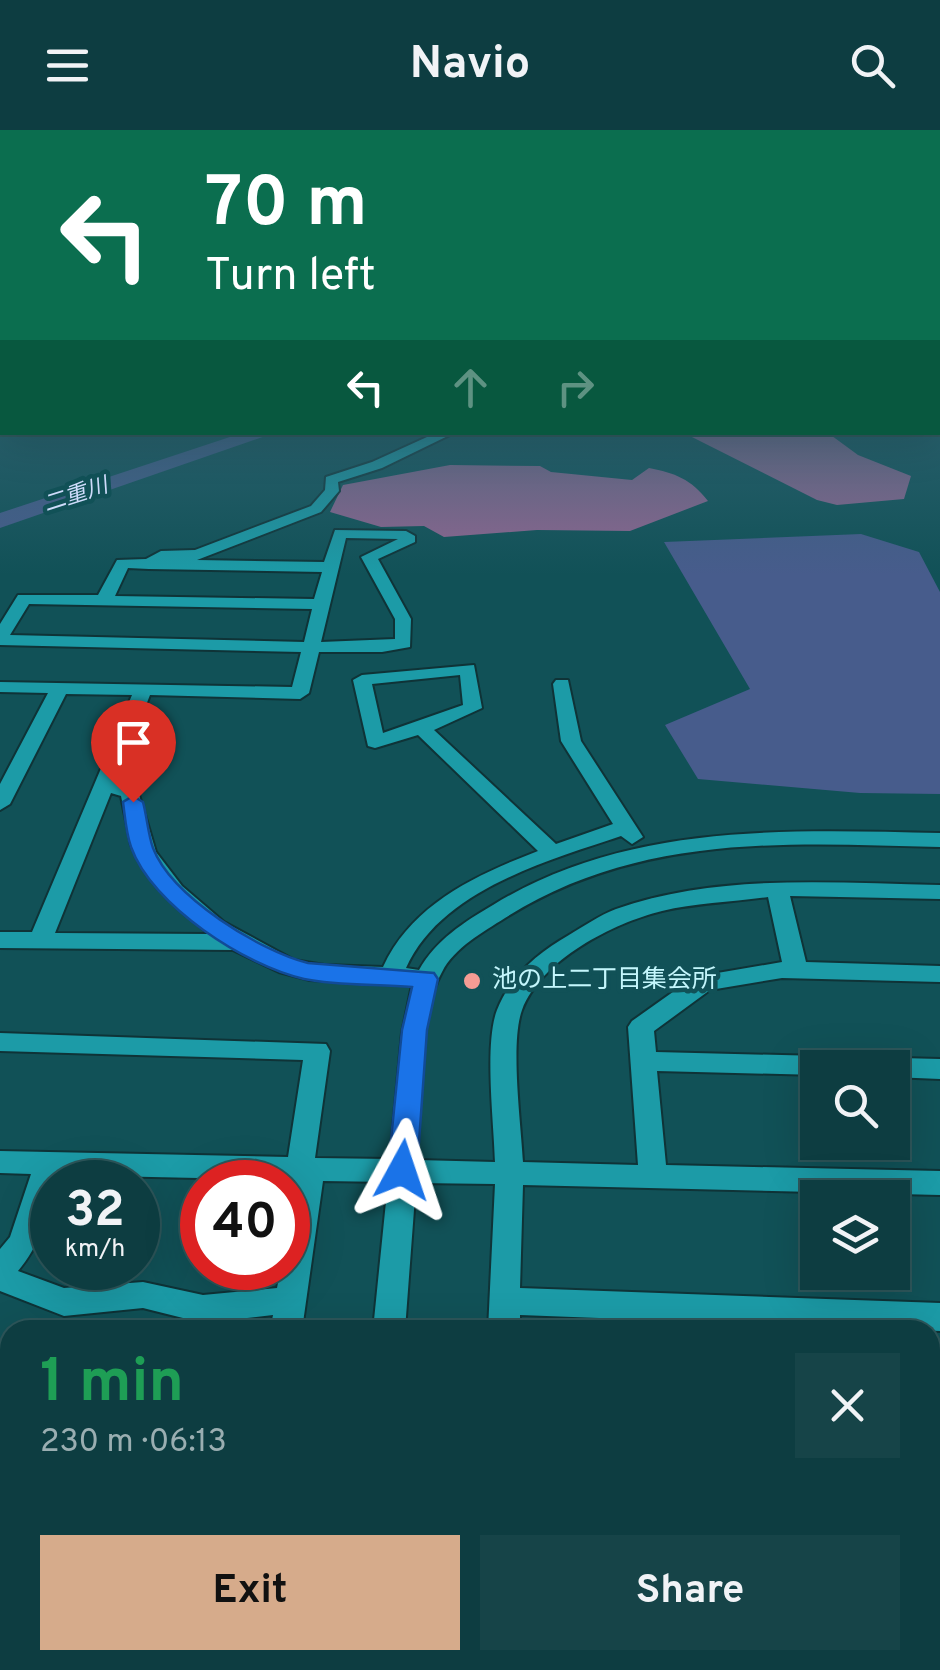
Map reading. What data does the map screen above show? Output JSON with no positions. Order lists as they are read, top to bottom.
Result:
{
  "water": ["二重川"],
  "places": ["池の上二丁目集会所"],
  "page": {
    "header": "Navio",
    "turn": ["70 m", "Turn left"],
    "speed": "32 km/h",
    "limit": "40",
    "heading": ["1 min", "230 m · 06:13"],
    "buttons": ["Exit", "Share"]
  }
}
